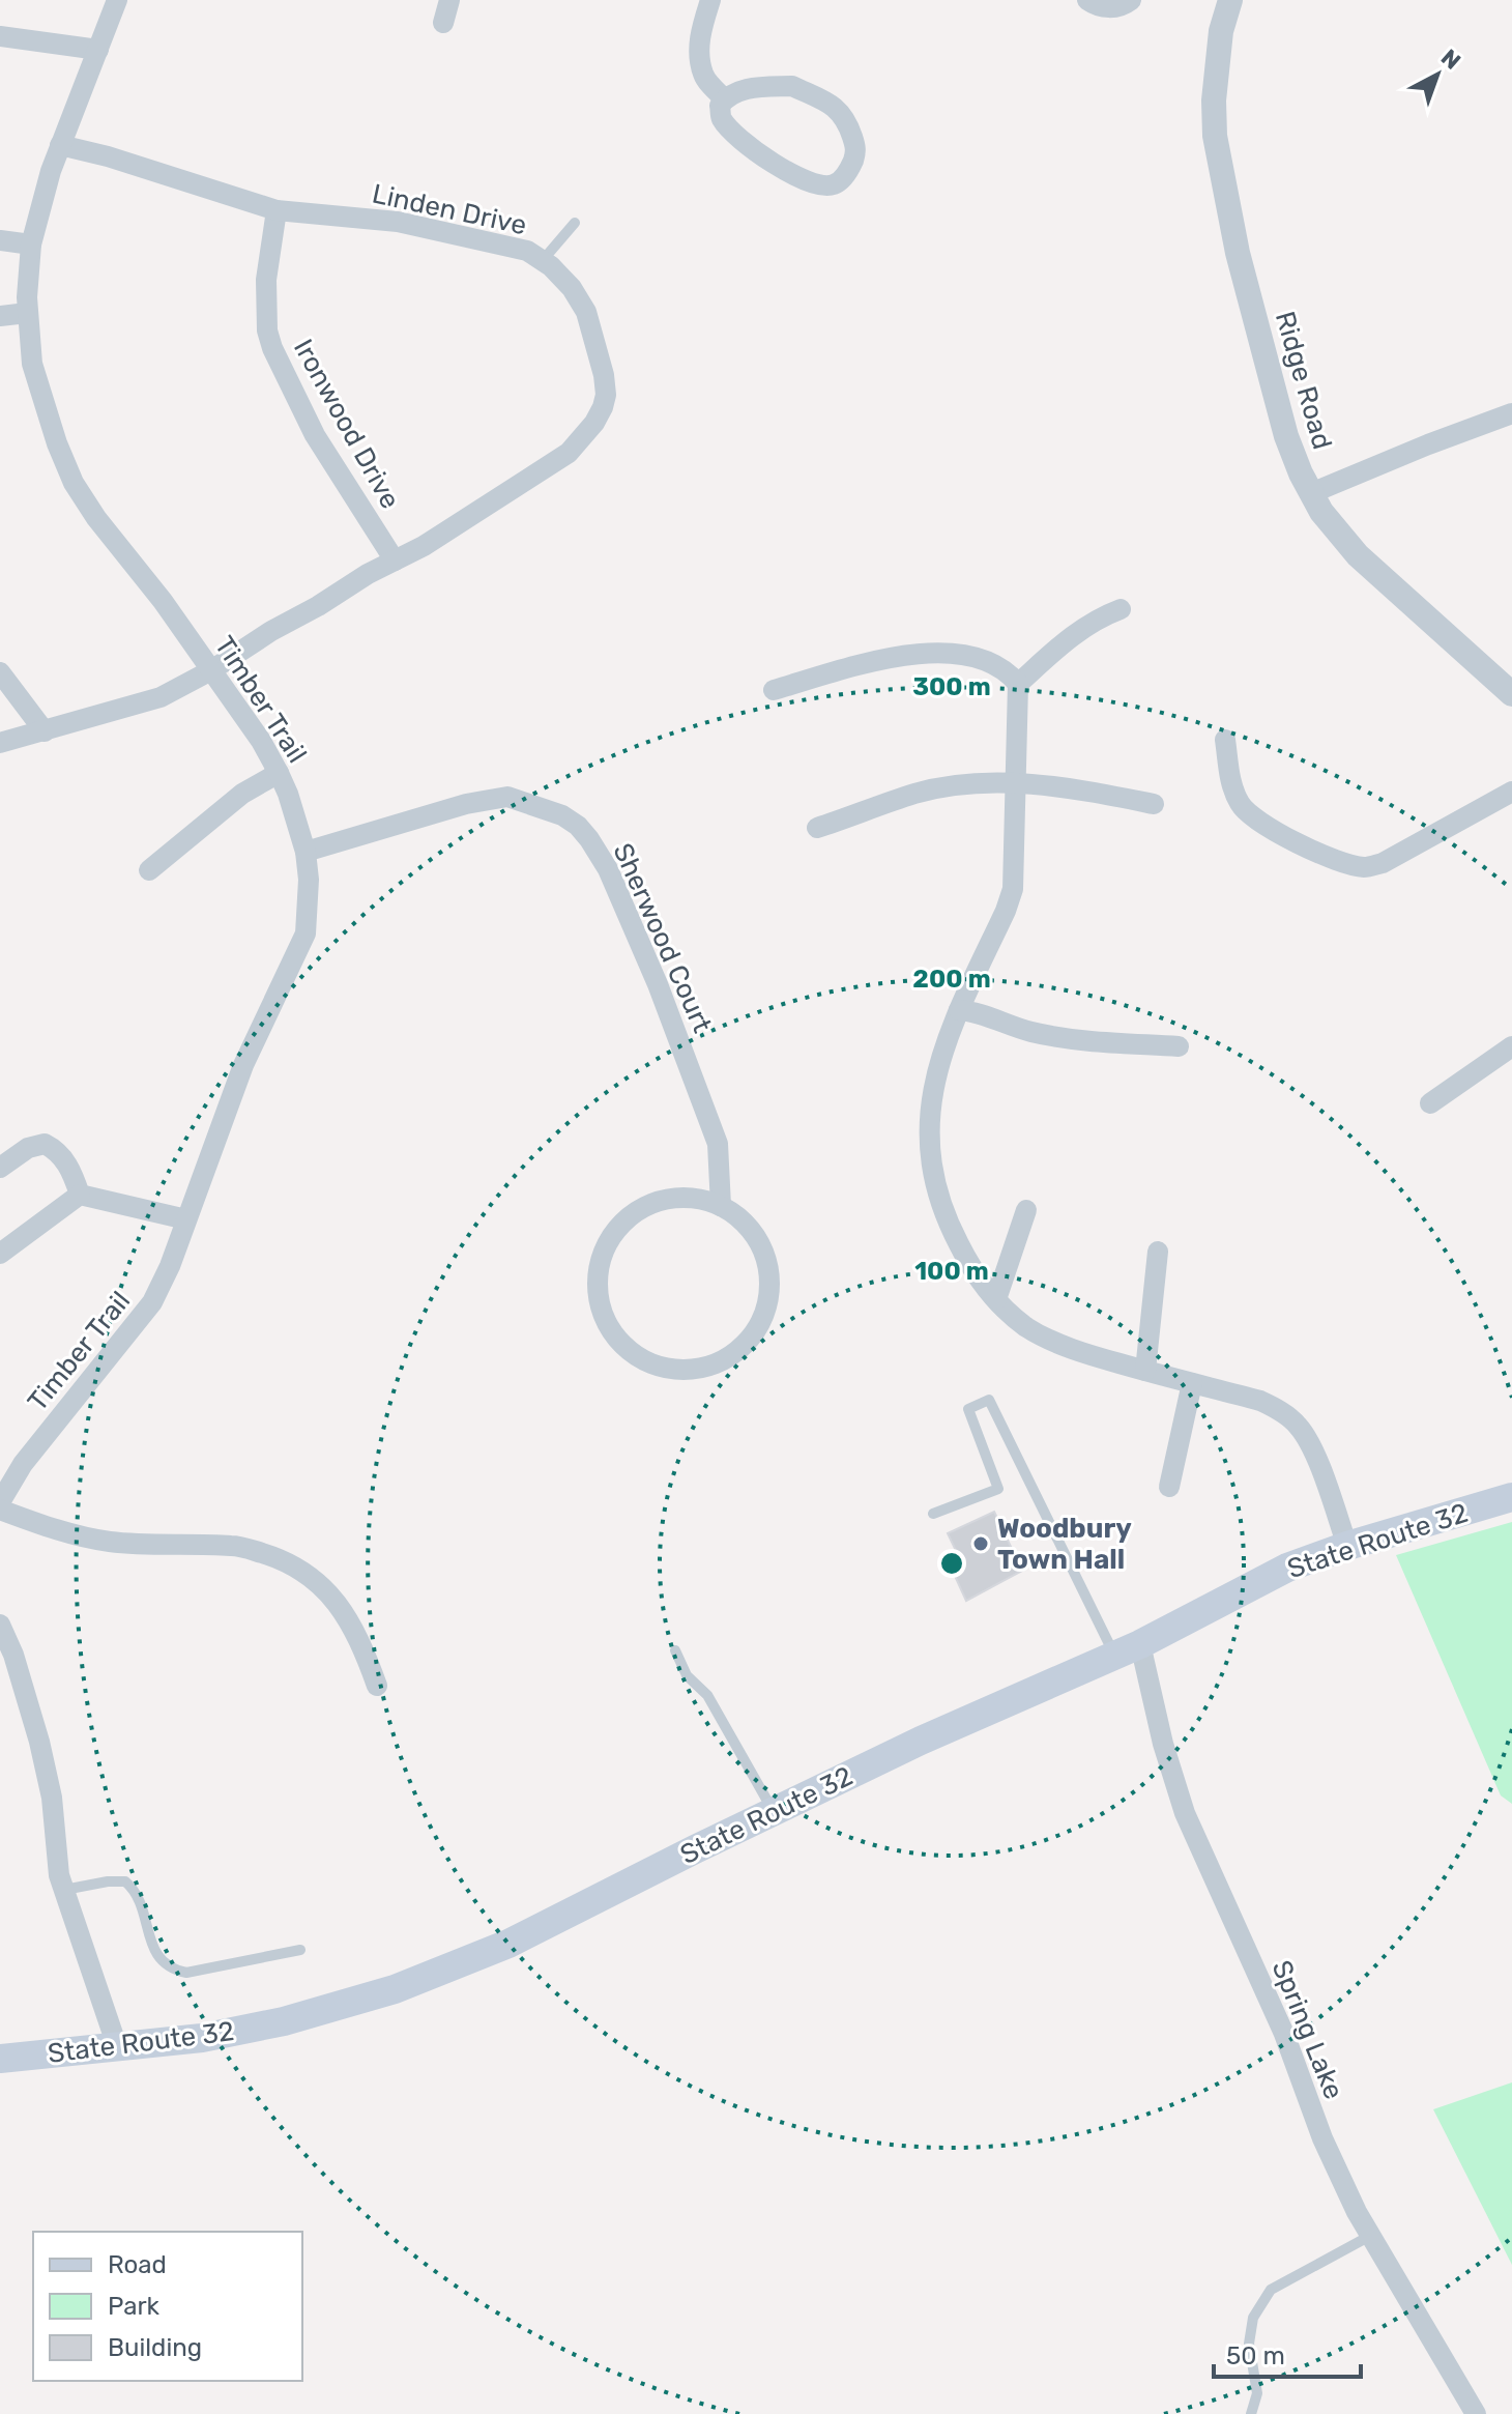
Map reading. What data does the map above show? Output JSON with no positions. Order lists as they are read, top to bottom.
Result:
{
  "streets": {
    "main road": ["State Route 32"],
    "street": [
      "Linden Drive",
      "Ridge Road",
      "Ironwood Drive",
      "Timber Trail",
      "Sherwood Court",
      "Spring Lake"
    ]
  },
  "crossings": [
    ["Linden Drive", "Ironwood Drive"],
    ["Linden Drive", "Timber Trail"],
    ["Timber Trail", "Sherwood Court"],
    ["State Route 32", "Spring Lake"]
  ],
  "places": ["Woodbury Town Hall"],
  "legend": ["Road", "Park", "Building"],
  "scale_bar": "50 m",
  "north": "top right",
  "rings": ["300 m", "200 m", "100 m"]
}
